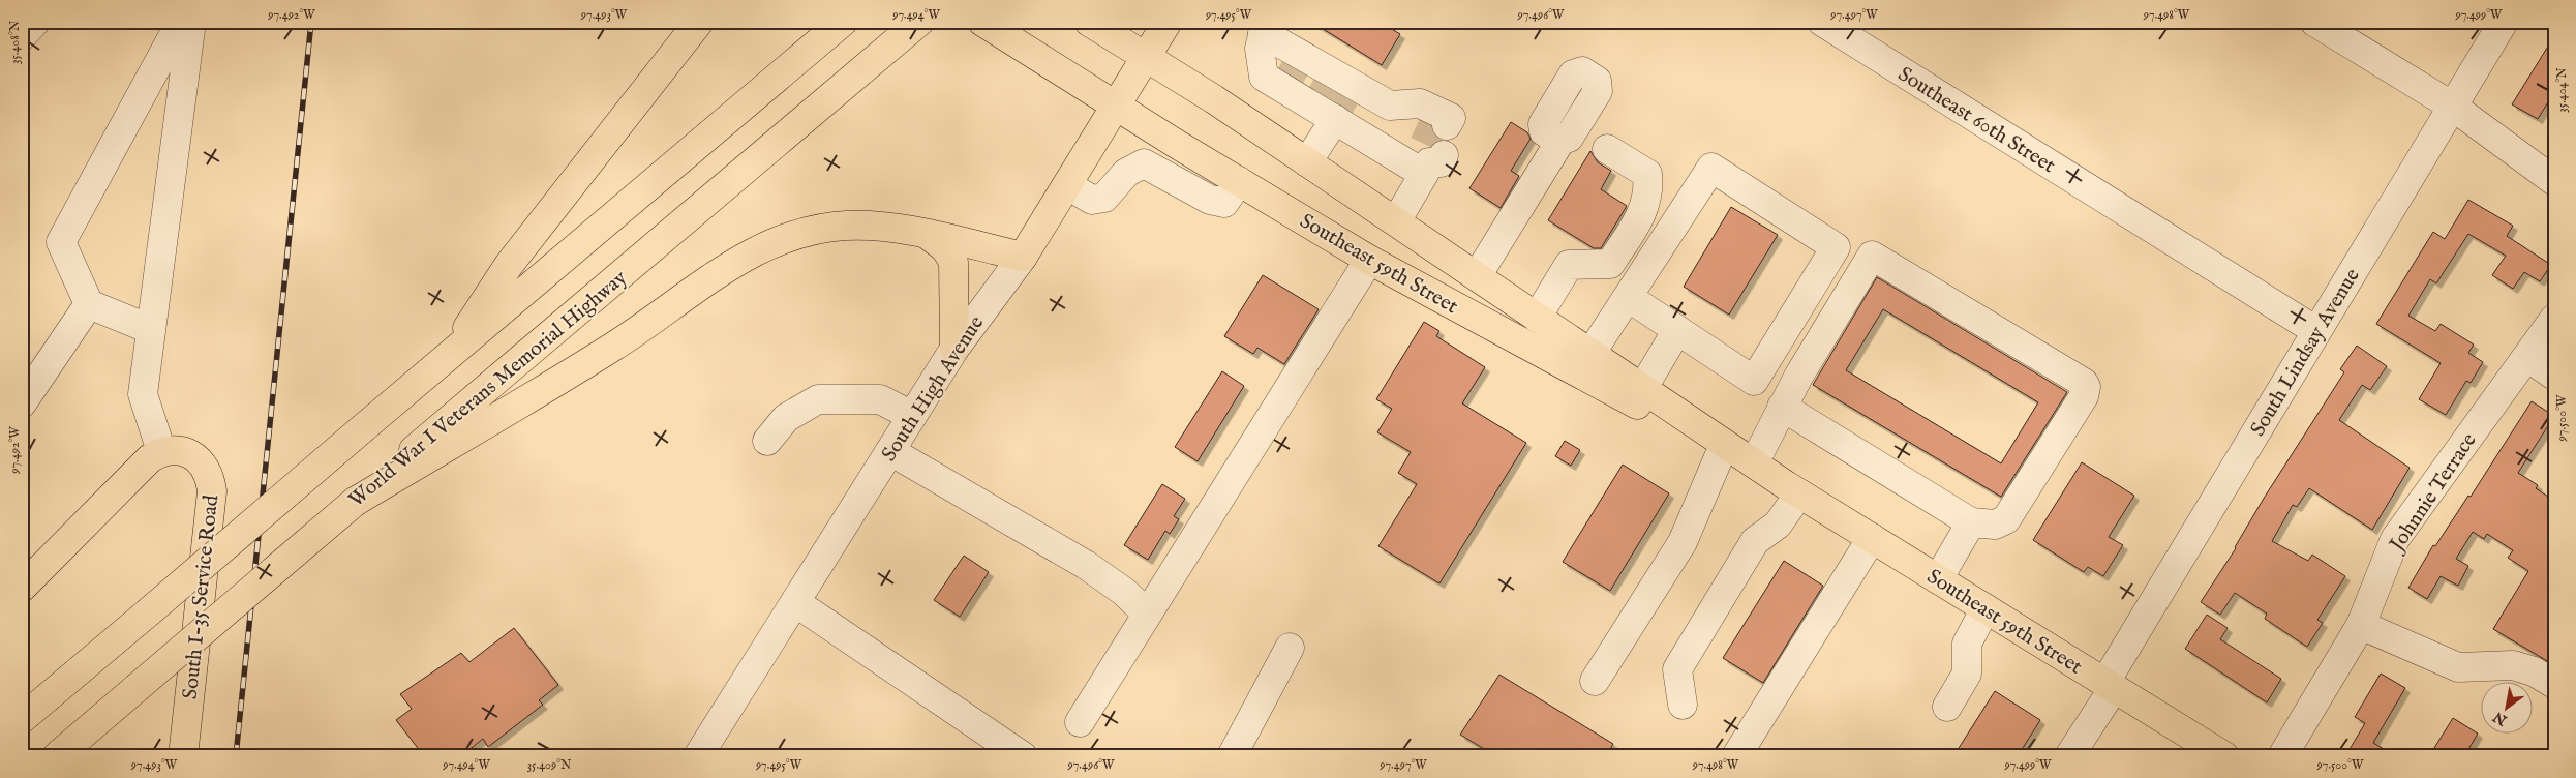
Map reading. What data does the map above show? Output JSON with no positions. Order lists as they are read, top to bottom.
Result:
{
  "streets": {
    "main road": [
      "Southeast 59th Street",
      "World War I Veterans Memorial Highway",
      "South High Avenue",
      "South I-35 Service Road"
    ],
    "street": ["Southeast 60th Street", "South Lindsay Avenue", "Johnnie Terrace"]
  },
  "crossings": [
    ["Southeast 60th Street", "South Lindsay Avenue"],
    ["Southeast 59th Street", "South Lindsay Avenue"],
    ["Southeast 59th Street", "South High Avenue"]
  ],
  "north": "bottom left",
  "coordinates": [
    "97.492°W",
    "97.493°W",
    "97.494°W",
    "97.495°W",
    "97.496°W",
    "97.497°W",
    "97.498°W",
    "97.499°W",
    "35.408°N",
    "35.404°N",
    "97.500°W",
    "35.409°N"
  ]
}
